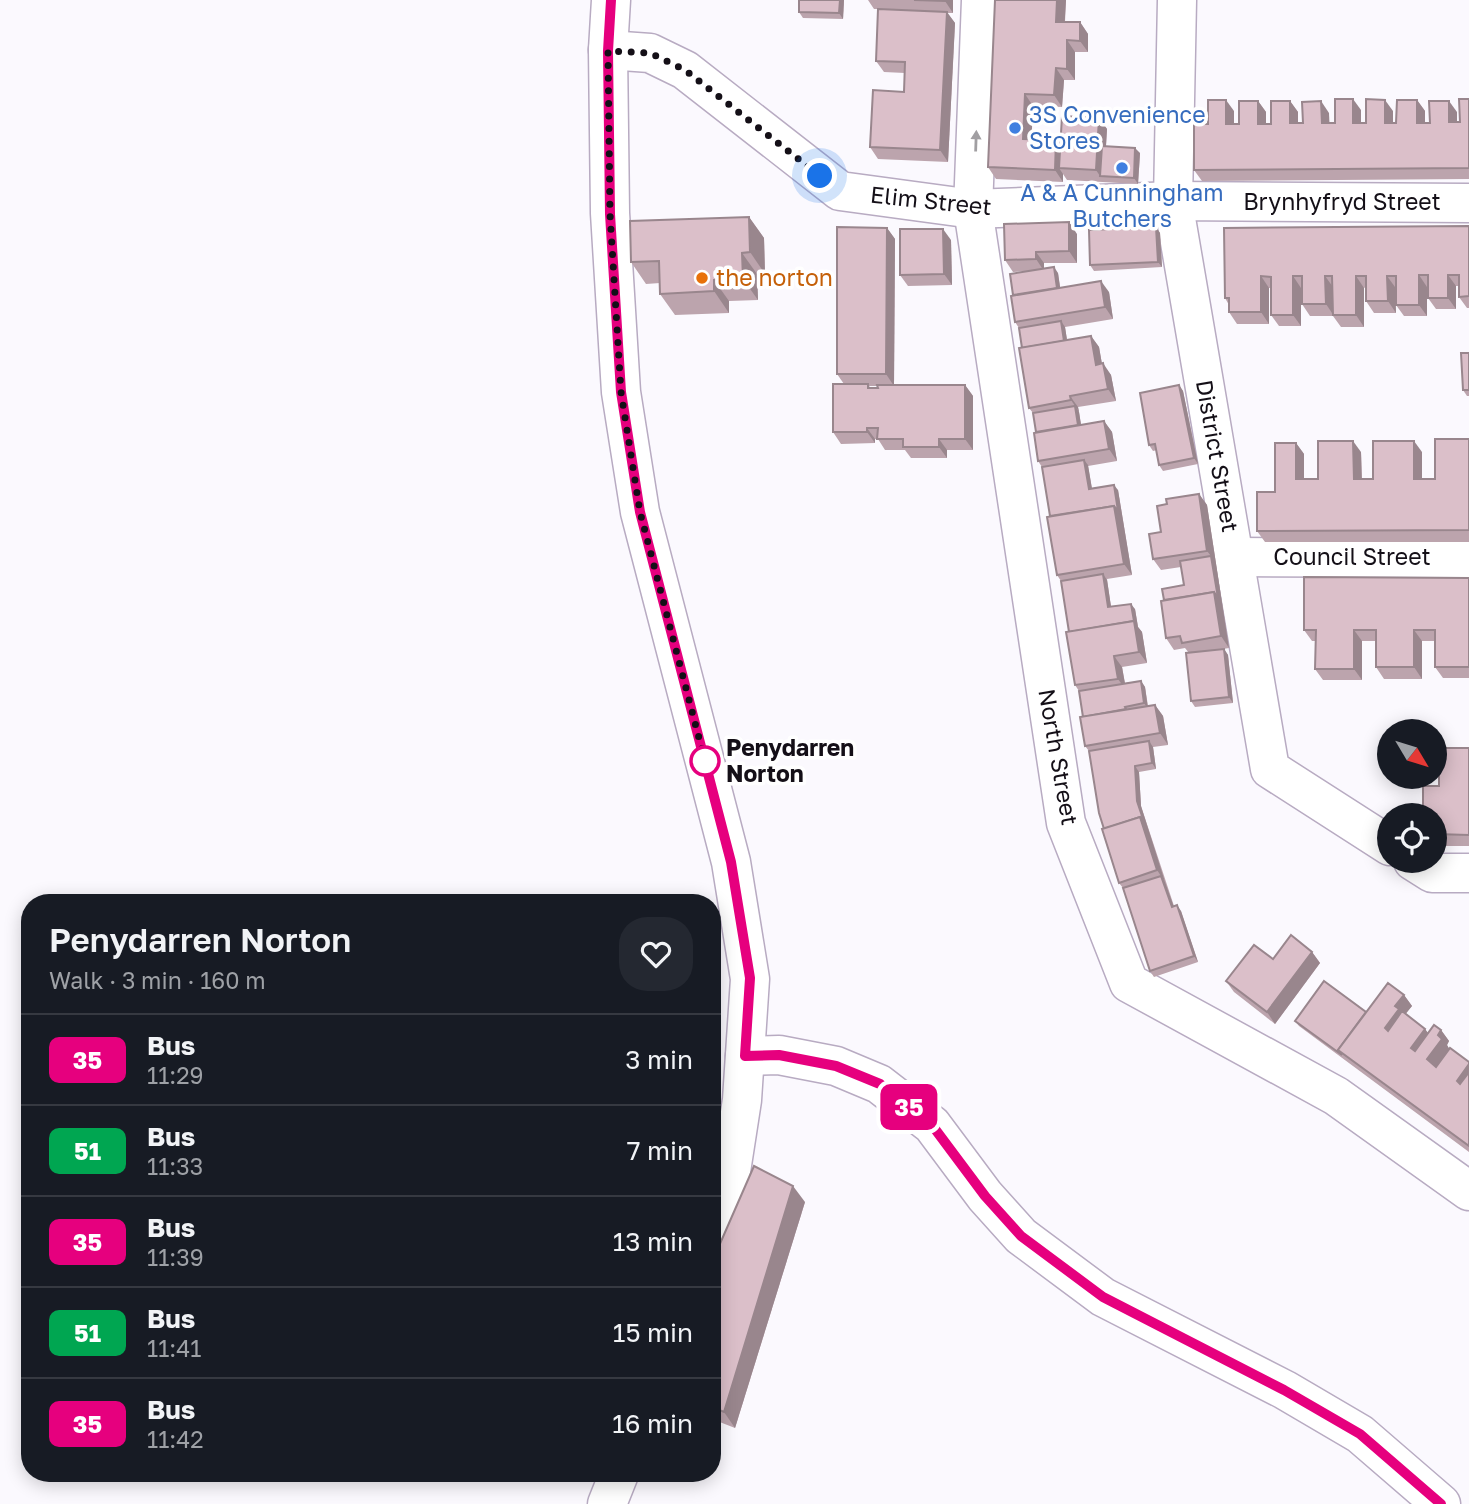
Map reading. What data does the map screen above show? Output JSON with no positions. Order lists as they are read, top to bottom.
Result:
{
  "streets": {
    "street": [
      "Elim Street",
      "Brynhyfryd Street",
      "District Street",
      "Council Street",
      "North Street"
    ]
  },
  "crossings": [
    ["Elim Street", "Brynhyfryd Street"],
    ["Elim Street", "District Street"],
    ["Elim Street", "North Street"],
    ["Brynhyfryd Street", "District Street"],
    ["District Street", "Council Street"]
  ],
  "places": [
    "3S Convenience Stores",
    "A & A Cunningham Butchers",
    "the norton",
    "Penydarren Norton"
  ],
  "lines": ["bus line 35"],
  "north": "bottom right",
  "page": {
    "on_map": "35",
    "heading": ["Penydarren Norton", "Walk · 3 min · 160 m"],
    "list": [
      {
        "mark": "35",
        "name": "Bus",
        "note": "11:29",
        "value": "3 min"
      },
      {
        "mark": "51",
        "name": "Bus",
        "note": "11:33",
        "value": "7 min"
      },
      {
        "mark": "35",
        "name": "Bus",
        "note": "11:39",
        "value": "13 min"
      },
      {
        "mark": "51",
        "name": "Bus",
        "note": "11:41",
        "value": "15 min"
      },
      {
        "mark": "35",
        "name": "Bus",
        "note": "11:42",
        "value": "16 min"
      }
    ]
  }
}
